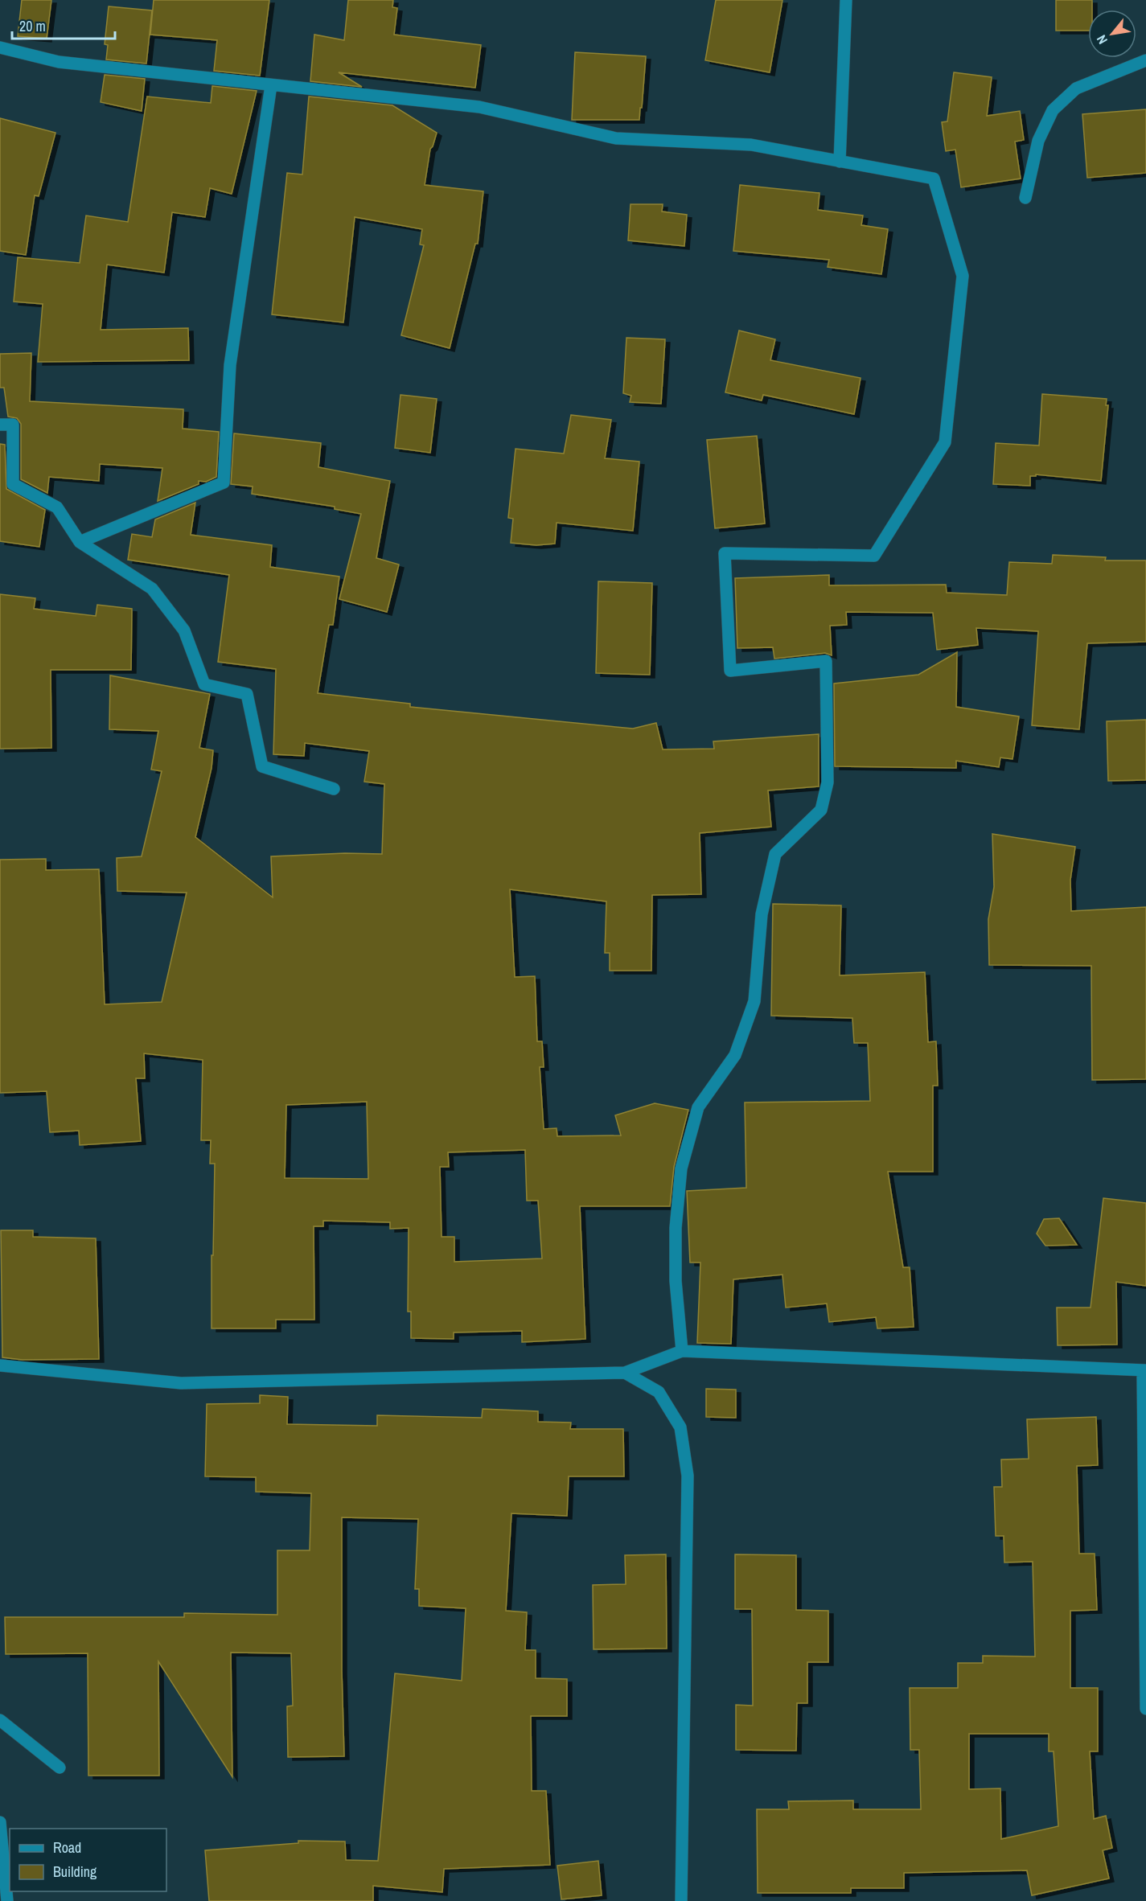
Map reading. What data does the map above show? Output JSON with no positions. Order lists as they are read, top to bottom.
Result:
{
  "legend": ["Road", "Building"],
  "scale_bar": "20 m",
  "north": "bottom left"
}
